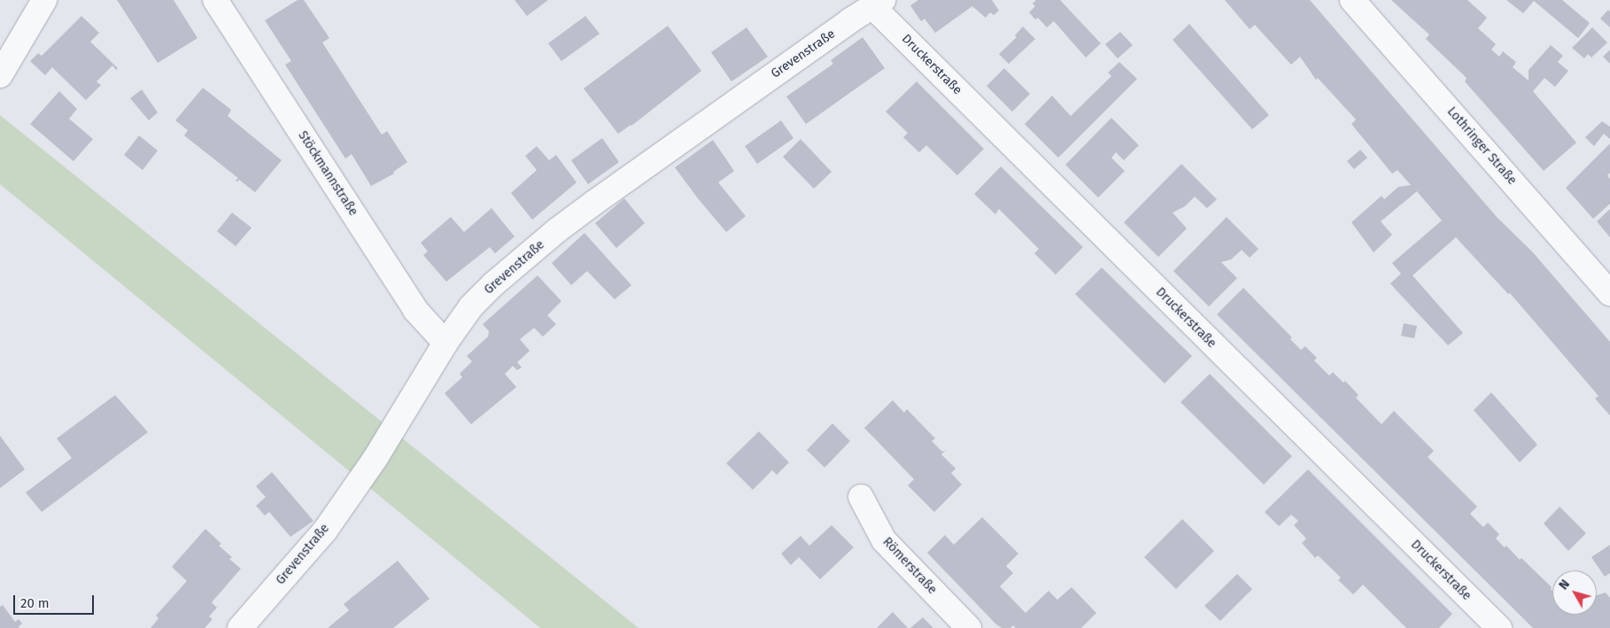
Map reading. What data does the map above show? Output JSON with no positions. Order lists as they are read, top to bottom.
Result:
{
  "streets": {
    "street": [
      "Grevenstraße",
      "Druckerstraße",
      "Lothringer Straße",
      "Stöckmannstraße",
      "Römerstraße"
    ]
  },
  "crossings": [
    ["Grevenstraße", "Druckerstraße"],
    ["Grevenstraße", "Stöckmannstraße"]
  ],
  "scale_bar": "20 m",
  "north": "top left"
}
